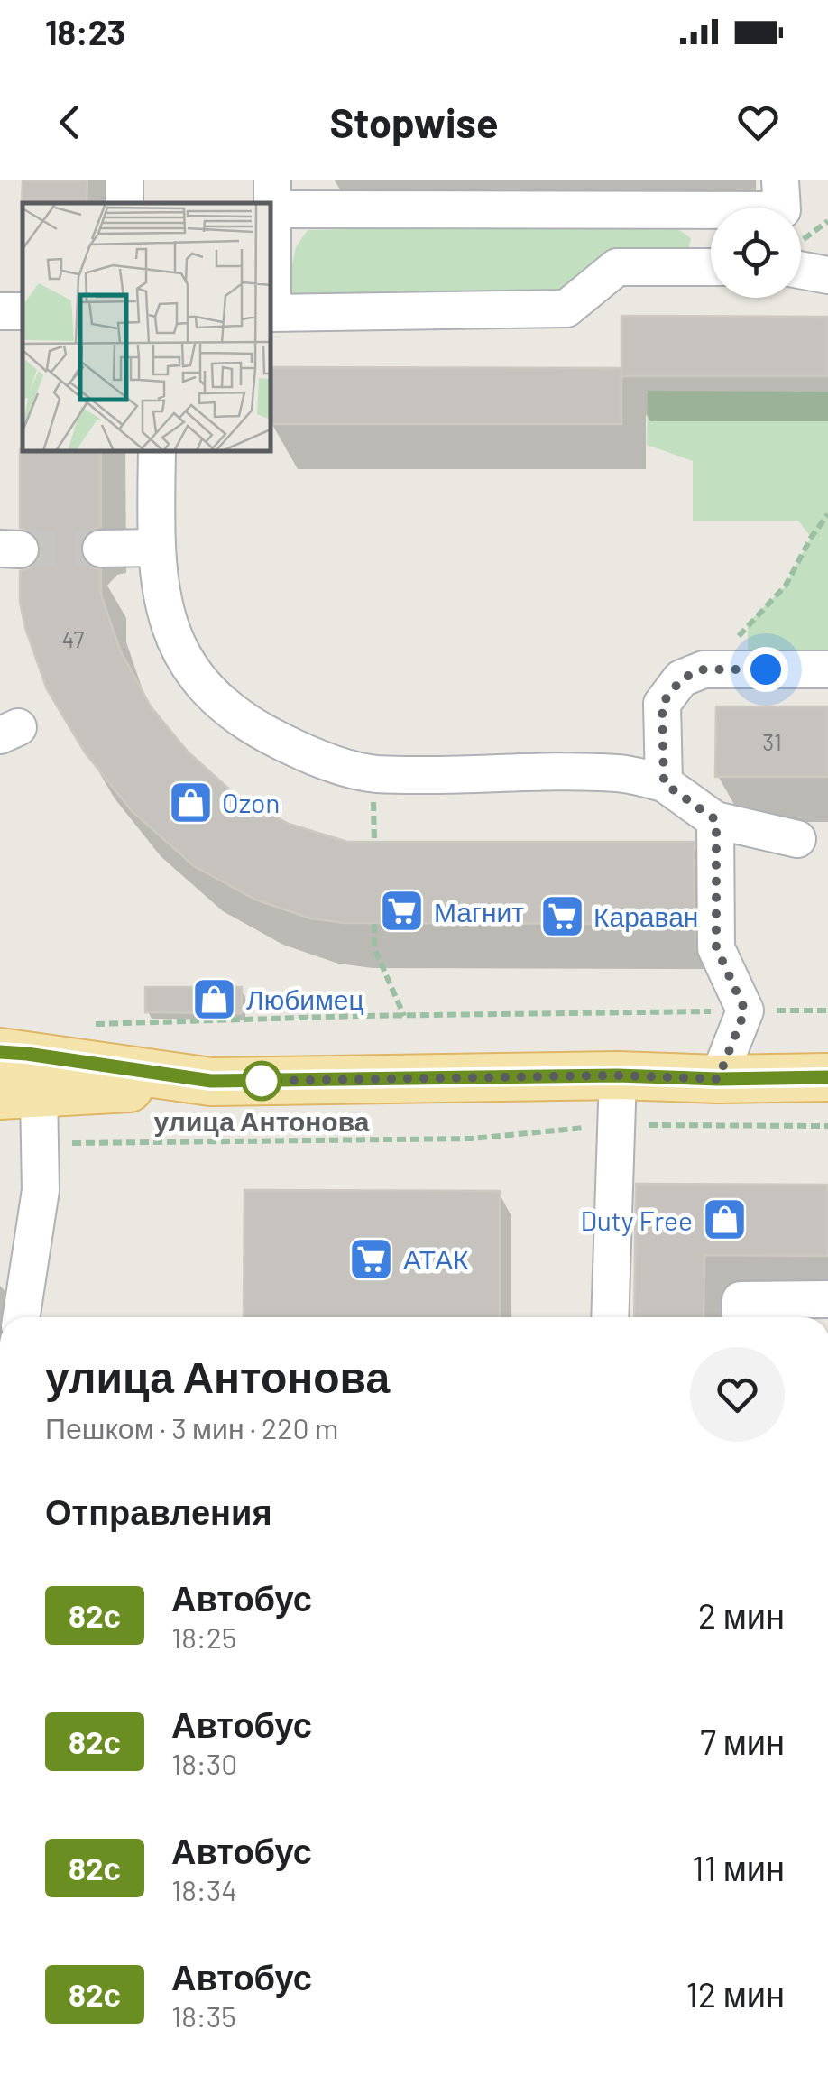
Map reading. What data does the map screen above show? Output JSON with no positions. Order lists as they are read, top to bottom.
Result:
{
  "places": {
    "shop": ["Ozon", "Любимец", "Duty Free"],
    "supermarket": ["Магнит", "Караван", "АТАК"],
    "other": ["улица Антонова"]
  },
  "lines": ["bus line 82с"],
  "house_numbers": ["47", "31"],
  "page": {
    "status": "18:23",
    "header": "Stopwise",
    "heading": [
      ["улица Антонова", "Пешком · 3 мин · 220 m"],
      "Отправления"
    ],
    "list": [
      {
        "mark": "82с",
        "name": "Автобус",
        "note": "18:25",
        "value": "2 мин"
      },
      {
        "mark": "82с",
        "name": "Автобус",
        "note": "18:30",
        "value": "7 мин"
      },
      {
        "mark": "82с",
        "name": "Автобус",
        "note": "18:34",
        "value": "11 мин"
      },
      {
        "mark": "82с",
        "name": "Автобус",
        "note": "18:35",
        "value": "12 мин"
      }
    ]
  }
}
